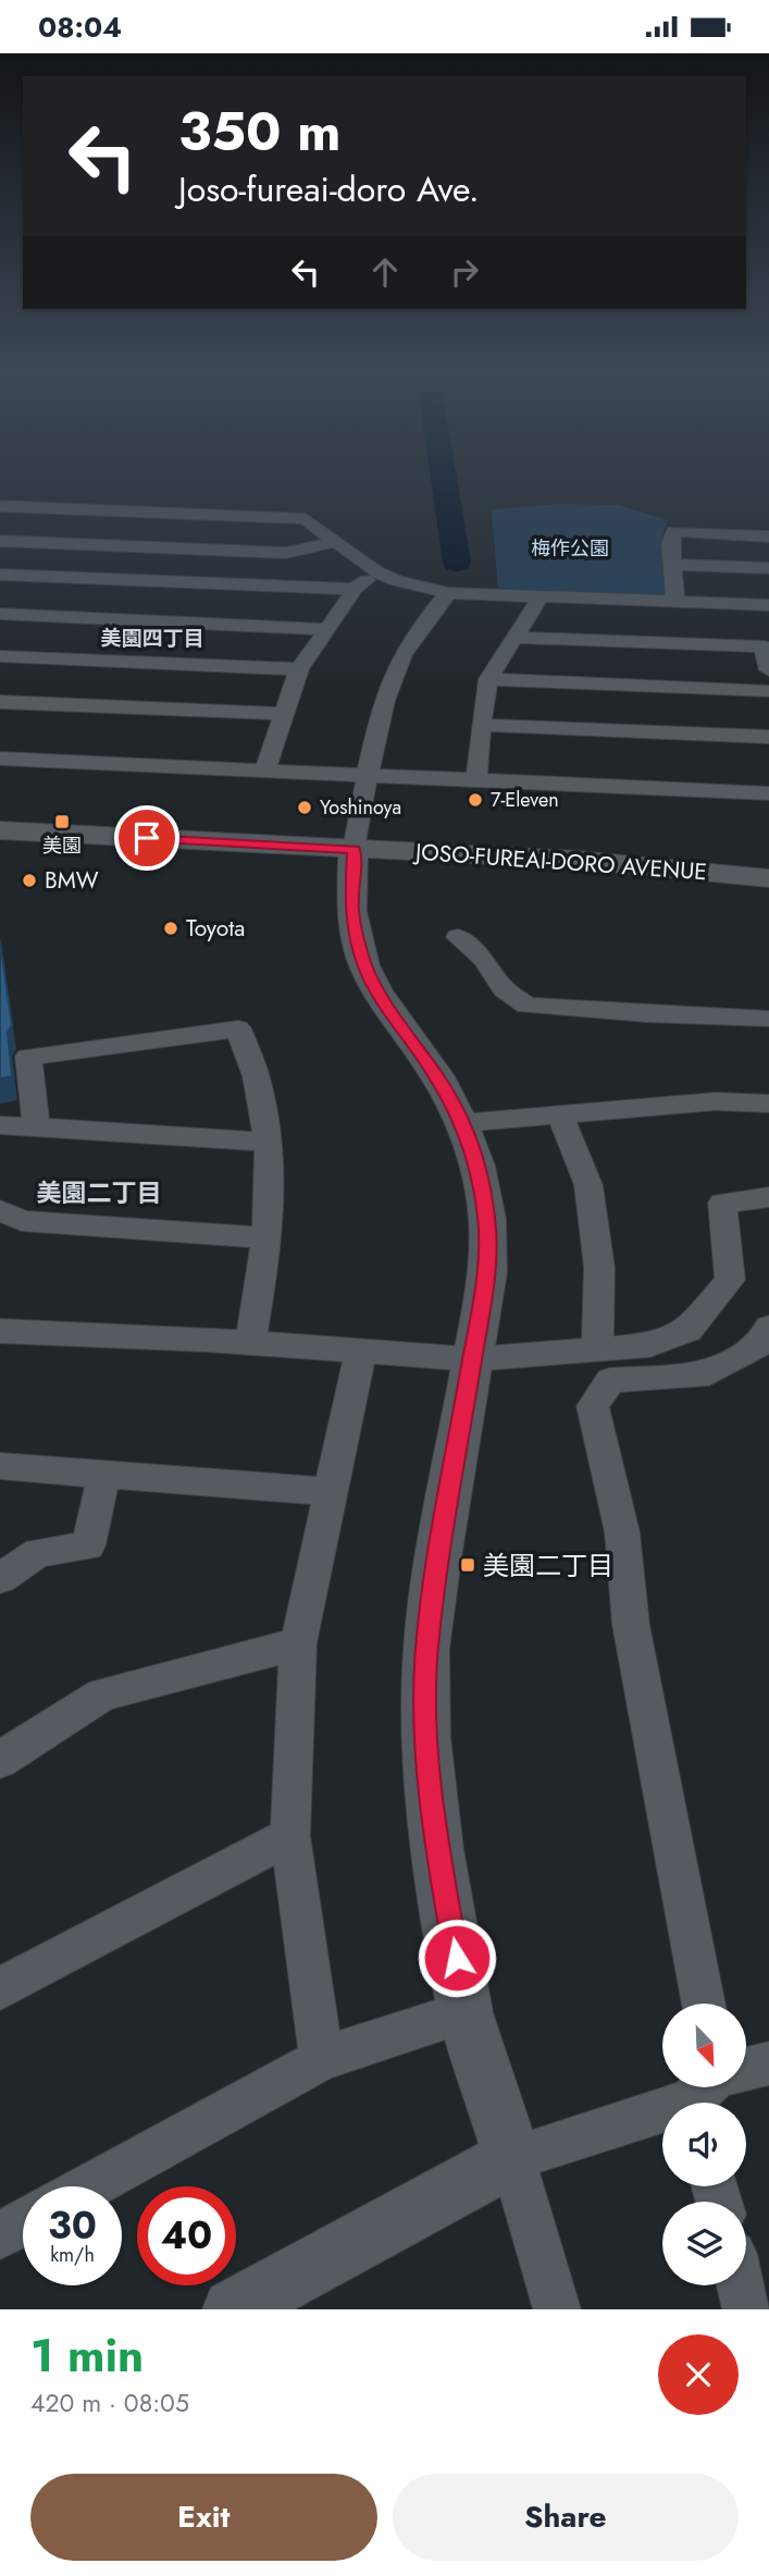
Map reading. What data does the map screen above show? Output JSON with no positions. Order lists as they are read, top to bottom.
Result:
{
  "streets": {
    "street": ["JOSO-FUREAI-DORO AVENUE"]
  },
  "districts": ["美園四丁目", "美園二丁目"],
  "parks": ["梅作公園"],
  "places": {
    "other": [
      "7-Eleven",
      "Yoshinoya",
      "BMW",
      "Toyota"
    ],
    "transit": ["美園", "美園二丁目"]
  },
  "north": "bottom right",
  "page": {
    "status": "08:04",
    "turn": ["350 m", "Joso-fureai-doro Ave."],
    "speed": "30 km/h",
    "limit": "40",
    "heading": ["1 min", "420 m · 08:05"],
    "buttons": ["Exit", "Share"]
  }
}
